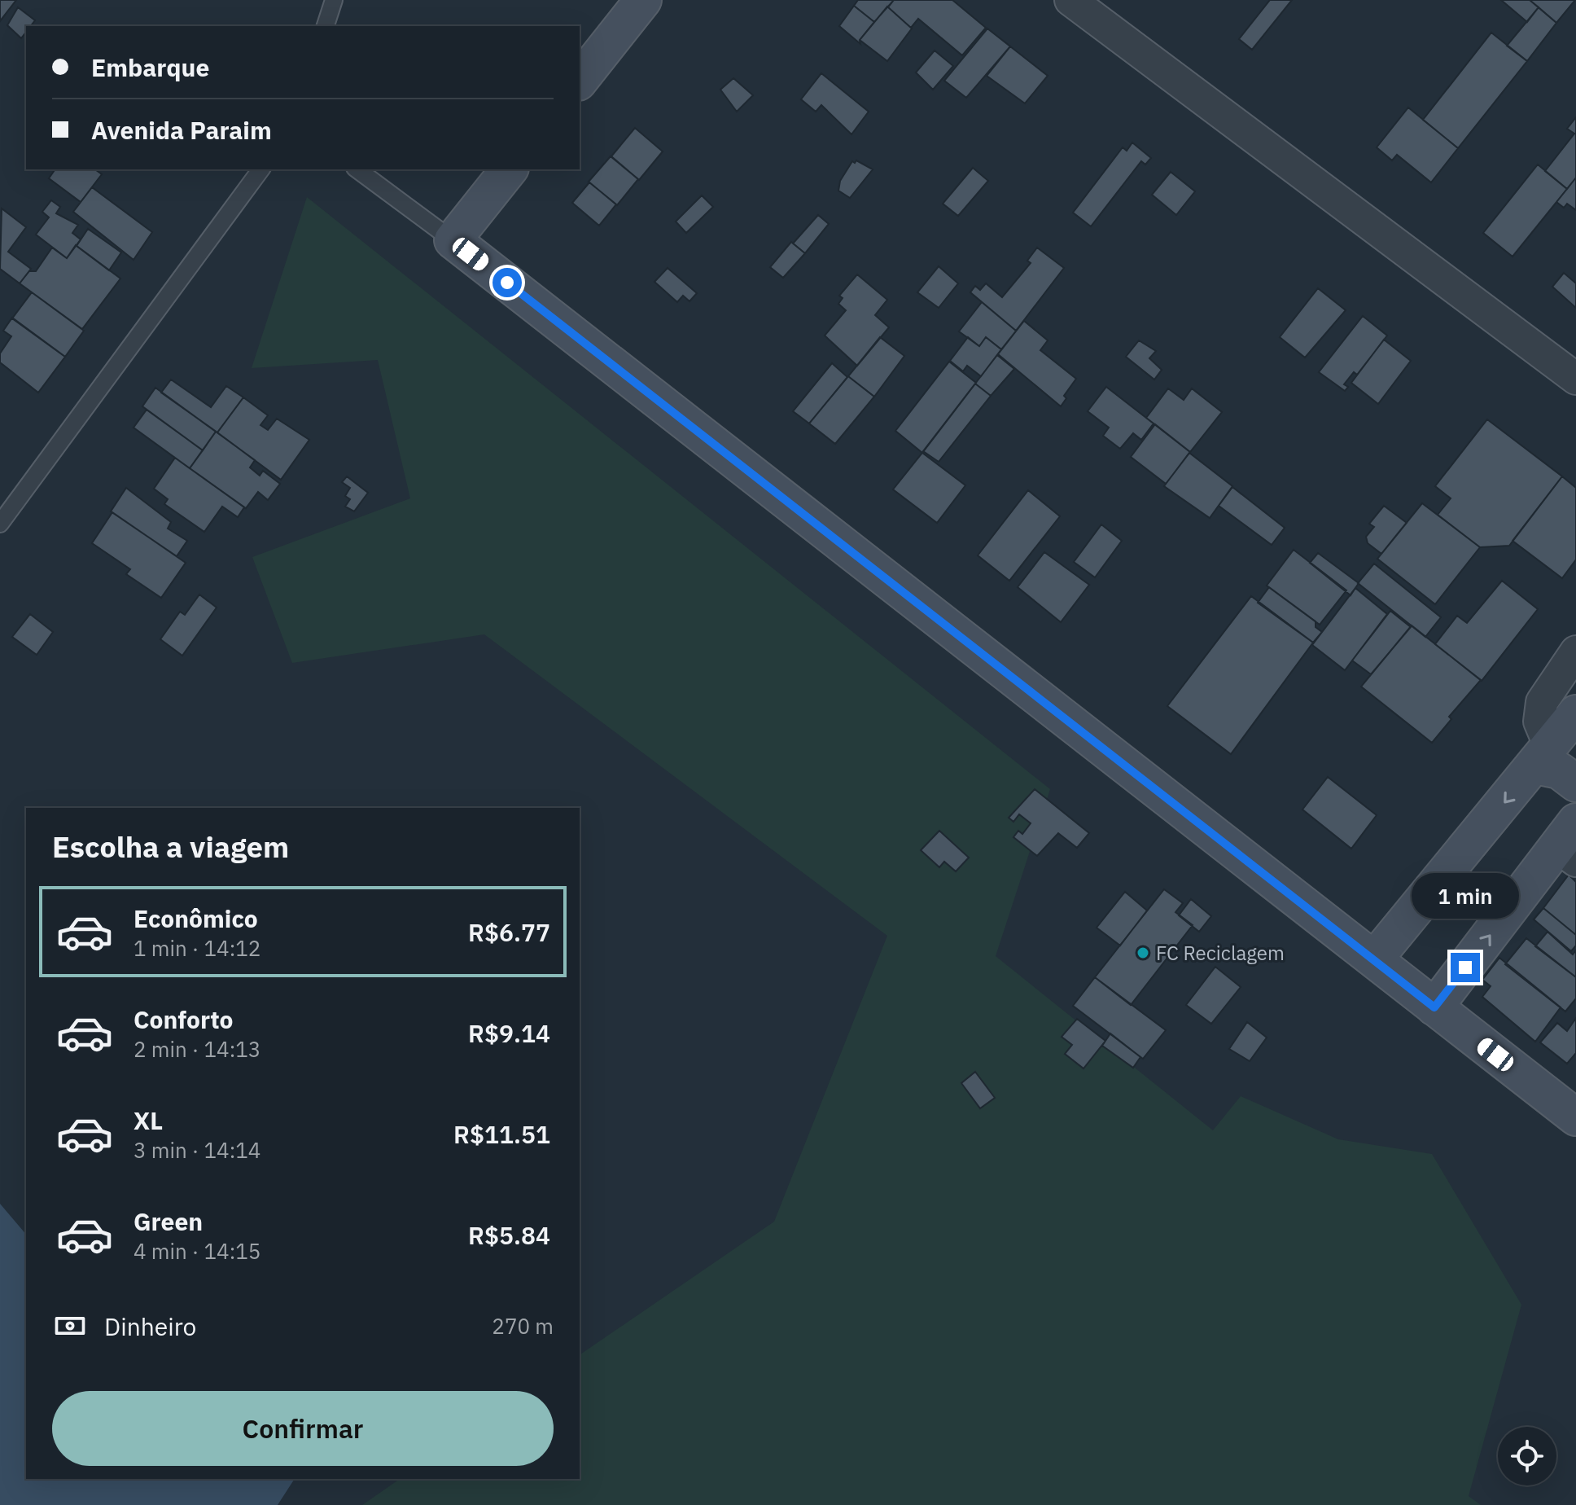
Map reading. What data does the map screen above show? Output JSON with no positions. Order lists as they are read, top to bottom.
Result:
{
  "places": ["FC Reciclagem"],
  "page": {
    "banner": ["Embarque", "Avenida Paraim"],
    "heading": "Escolha a viagem",
    "bubble": "1 min",
    "list": [
      {
        "name": "Econômico",
        "note": "1 min · 14:12",
        "value": "R$6.77"
      },
      {
        "name": "Conforto",
        "note": "2 min · 14:13",
        "value": "R$9.14"
      },
      {
        "name": "XL",
        "note": "3 min · 14:14",
        "value": "R$11.51"
      },
      {
        "name": "Green",
        "note": "4 min · 14:15",
        "value": "R$5.84"
      }
    ],
    "pay": ["Dinheiro", "270 m"],
    "buttons": "Confirmar"
  }
}
